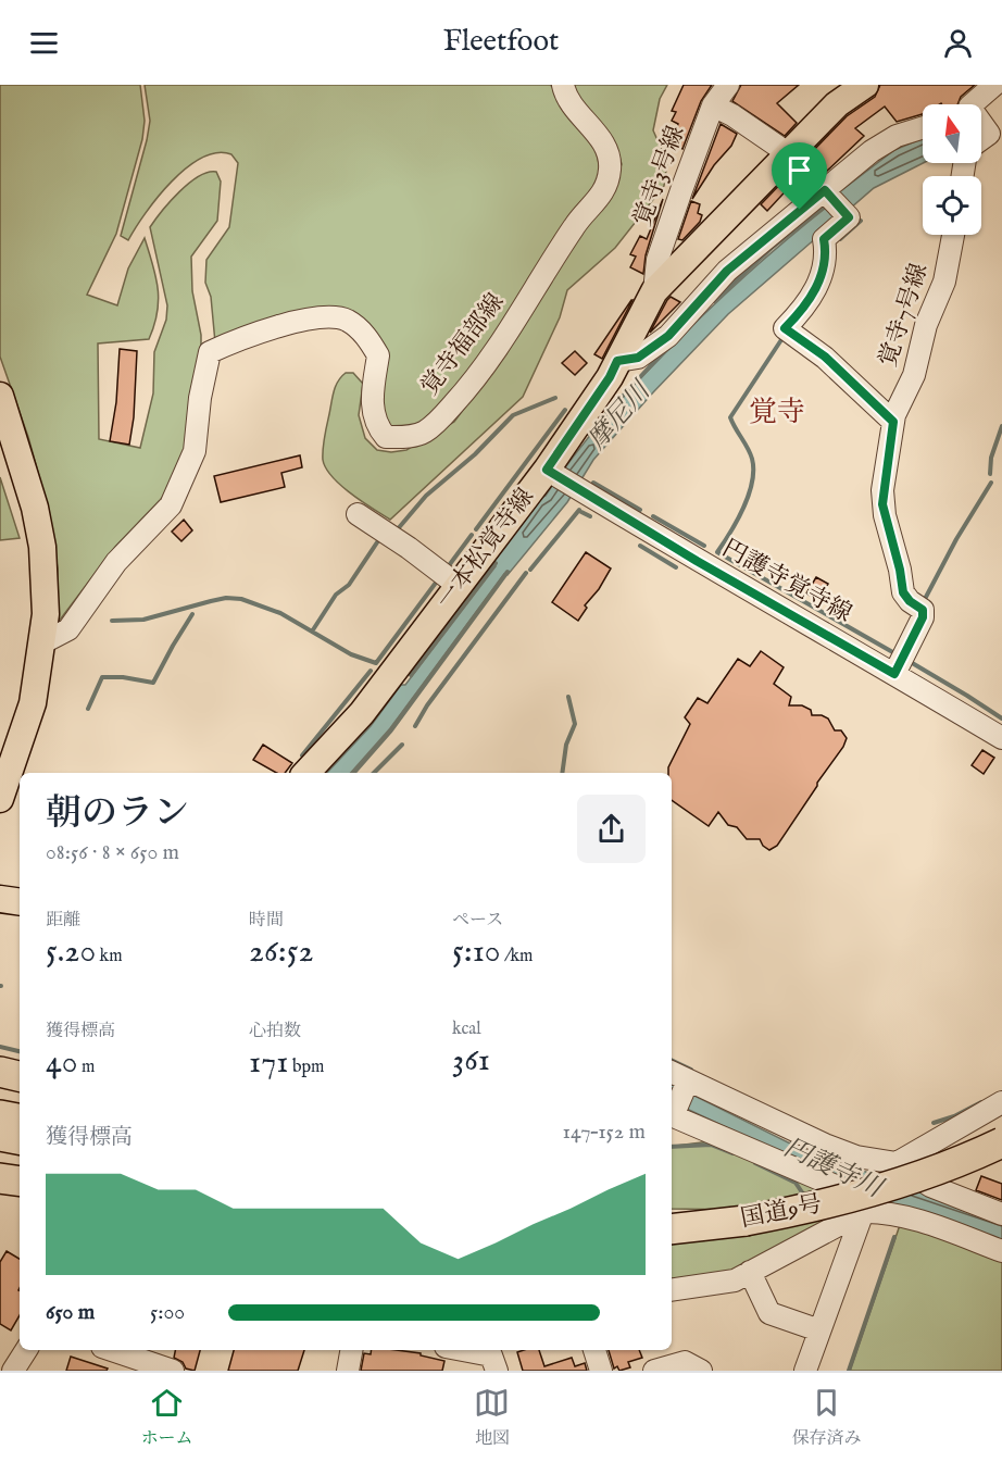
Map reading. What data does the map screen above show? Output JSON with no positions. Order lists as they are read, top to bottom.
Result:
{
  "streets": {
    "highway": ["国道9号"],
    "main road": ["一本松覚寺線"],
    "street": [
      "覚寺3号線",
      "覚寺7号線",
      "覚寺福部線",
      "円護寺覚寺線"
    ]
  },
  "crossings": [
    ["覚寺3号線", "一本松覚寺線"],
    ["覚寺7号線", "円護寺覚寺線"],
    ["一本松覚寺線", "円護寺覚寺線"]
  ],
  "districts": ["覚寺"],
  "water": ["摩尼川", "円護寺川"],
  "north": "top",
  "page": {
    "header": "Fleetfoot",
    "heading": ["朝のラン", "08:56 · 8 × 650 m"],
    "stats": [
      ["距離", "5.20 km"],
      ["時間", "26:52"],
      ["ペース", "5:10 /km"],
      ["獲得標高", "40 m"],
      ["心拍数", "171 bpm"],
      ["kcal", "361"]
    ],
    "chart": ["獲得標高", "147–152 m"],
    "list": [
      {
        "name": "650 m",
        "note": "5:00"
      }
    ],
    "tabs": ["ホーム", "地図", "保存済み"]
  }
}
